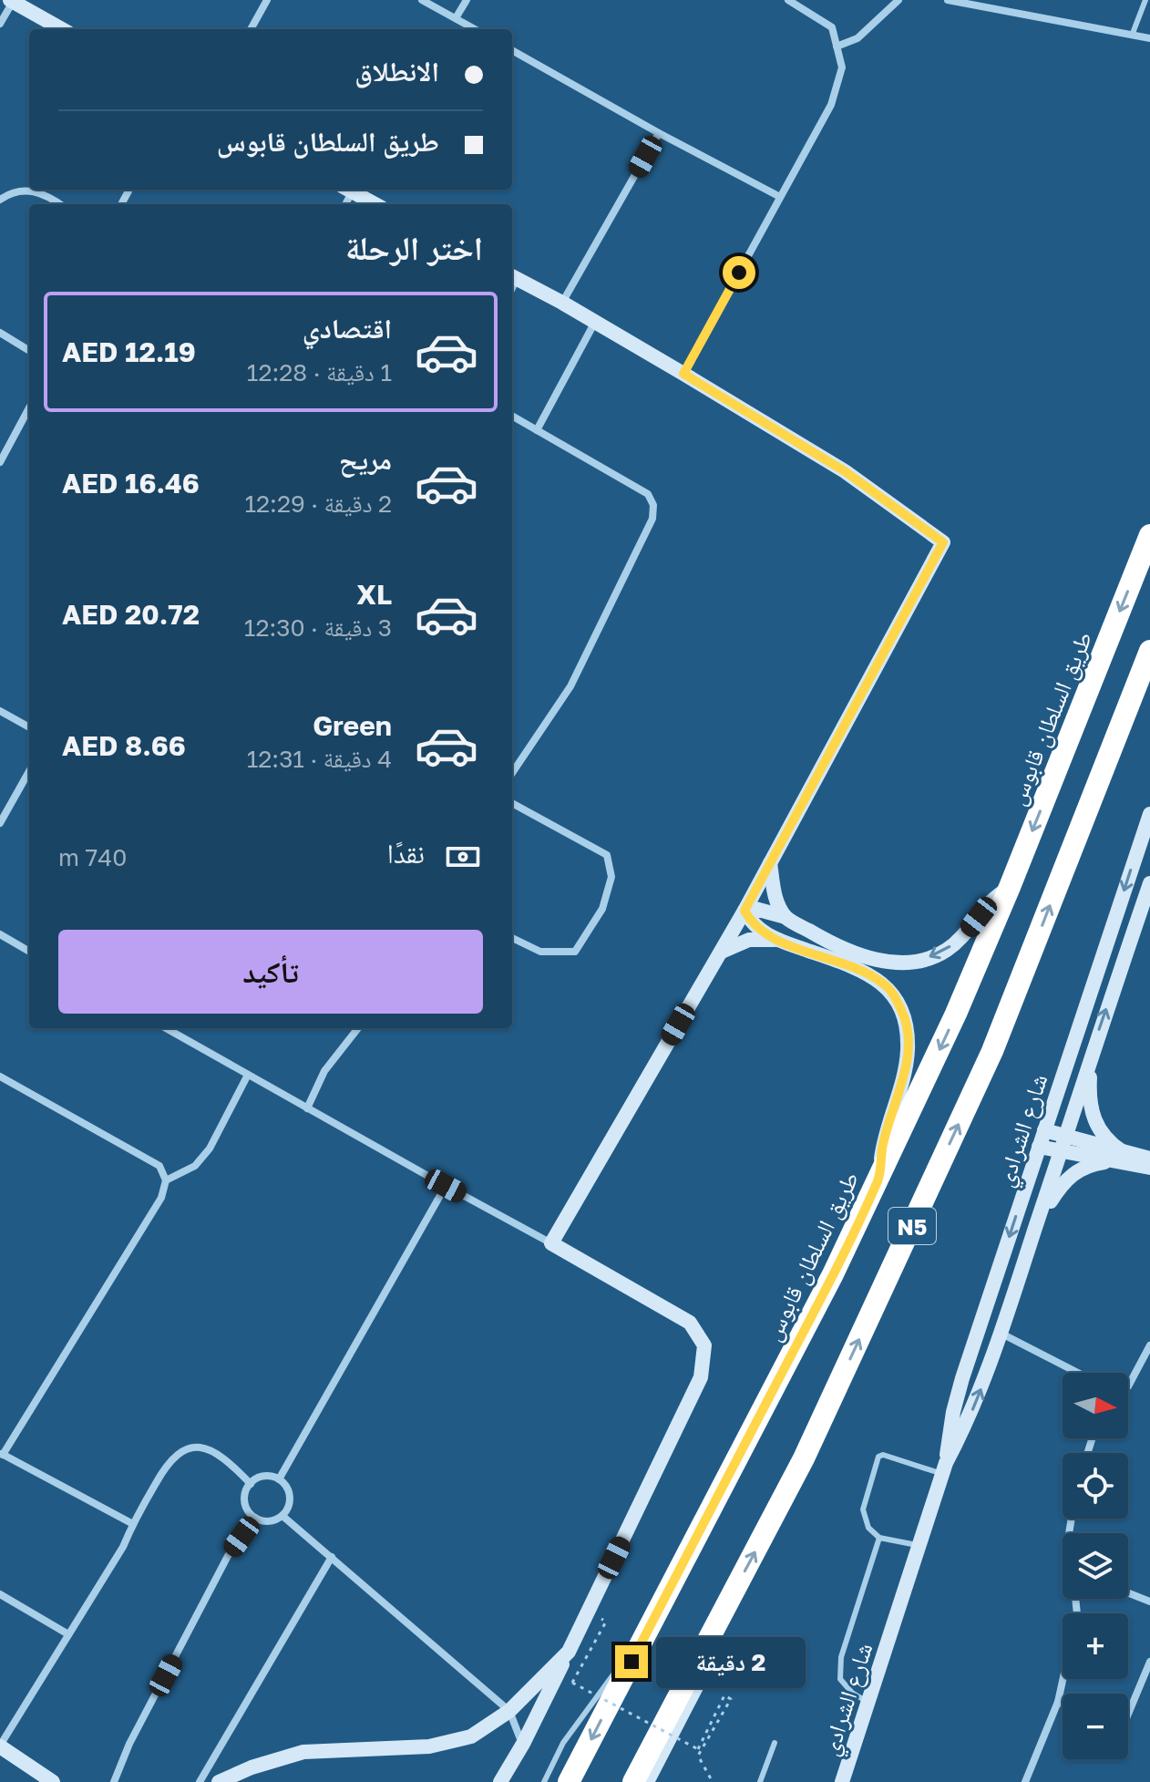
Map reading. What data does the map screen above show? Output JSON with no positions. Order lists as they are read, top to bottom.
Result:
{
  "streets": {
    "highway": ["طريق السلطان قابوس", "N5"],
    "street": ["شارع الشرادي"]
  },
  "north": "right",
  "page": {
    "banner": ["الانطلاق", "طريق السلطان قابوس"],
    "heading": "اختر الرحلة",
    "list": [
      {
        "name": "اقتصادي",
        "note": "1 دقيقة · 12:28",
        "value": "AED 12.19"
      },
      {
        "name": "مريح",
        "note": "2 دقيقة · 12:29",
        "value": "AED 16.46"
      },
      {
        "name": "XL",
        "note": "3 دقيقة · 12:30",
        "value": "AED 20.72"
      },
      {
        "name": "Green",
        "note": "4 دقيقة · 12:31",
        "value": "AED 8.66"
      }
    ],
    "pay": ["نقدًا", "740 m"],
    "buttons": "تأكيد",
    "map_buttons": ["+", "−"],
    "bubble": "2 دقيقة"
  }
}
